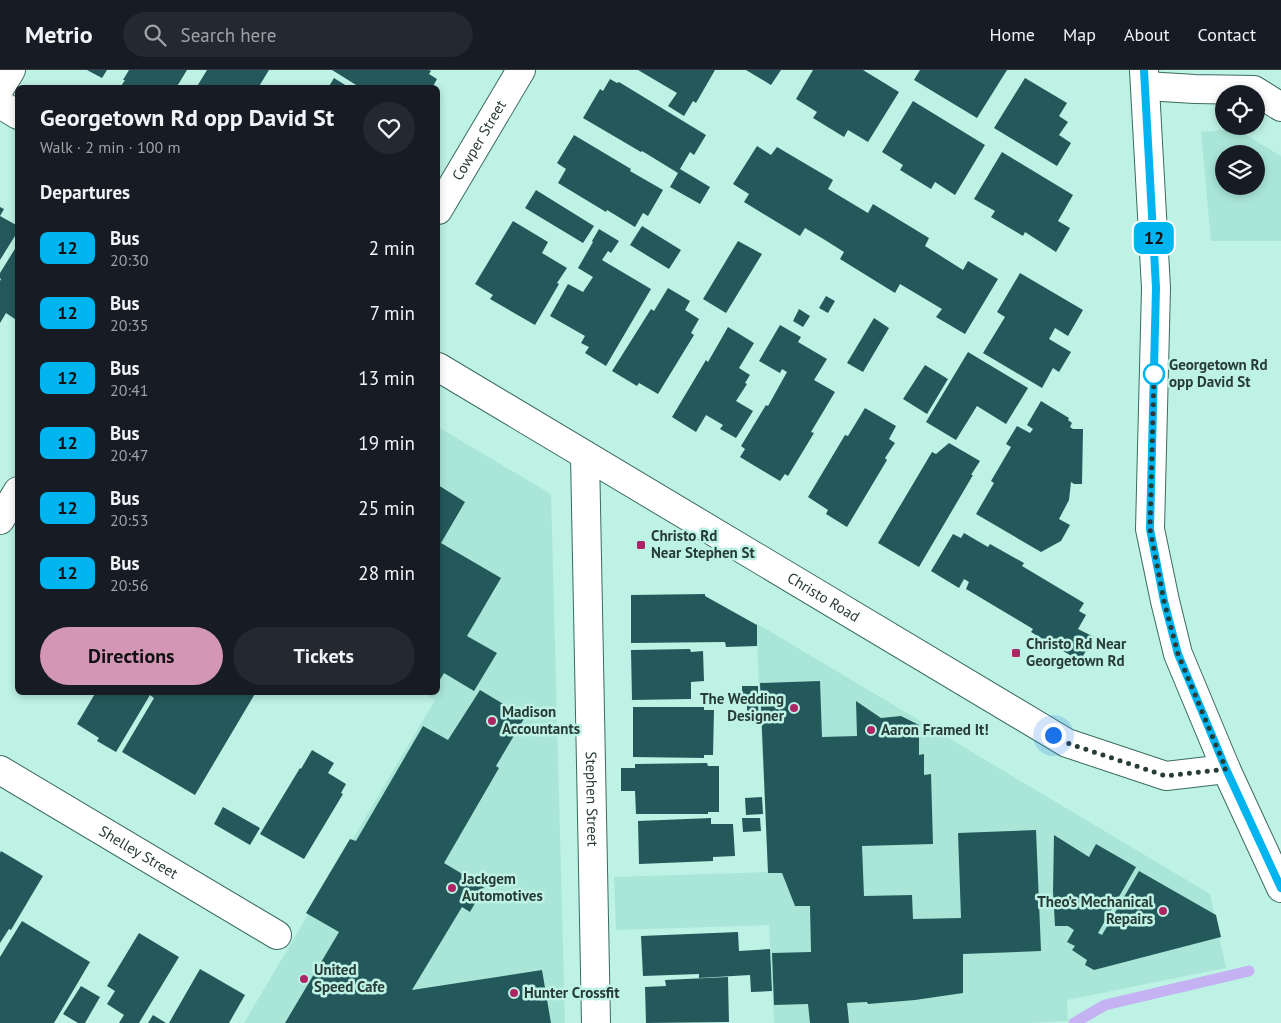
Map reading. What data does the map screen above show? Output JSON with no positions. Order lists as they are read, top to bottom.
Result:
{
  "streets": {
    "street": [
      "Cowper Street",
      "Christo Road",
      "Stephen Street",
      "Shelley Street"
    ]
  },
  "crossings": [
    ["Christo Road", "Stephen Street"]
  ],
  "places": {
    "other": [
      "Georgetown Rd opp David St",
      "The Wedding Designer",
      "Madison Accountants",
      "Aaron Framed It!",
      "Jackgem Automotives",
      "Theo’s Mechanical Repairs",
      "United Speed Cafe",
      "Hunter Crossfit"
    ],
    "transit": ["Christo Rd Near Stephen St", "Christo Rd Near Georgetown Rd"]
  },
  "lines": ["bus line 12"],
  "page": {
    "header": "Metrio",
    "search": "Search here",
    "nav": [
      "Home",
      "Map",
      "About",
      "Contact"
    ],
    "on_map": "12",
    "heading": [
      ["Georgetown Rd opp David St", "Walk · 2 min · 100 m"],
      "Departures"
    ],
    "list": [
      {
        "mark": "12",
        "name": "Bus",
        "note": "20:30",
        "value": "2 min"
      },
      {
        "mark": "12",
        "name": "Bus",
        "note": "20:35",
        "value": "7 min"
      },
      {
        "mark": "12",
        "name": "Bus",
        "note": "20:41",
        "value": "13 min"
      },
      {
        "mark": "12",
        "name": "Bus",
        "note": "20:47",
        "value": "19 min"
      },
      {
        "mark": "12",
        "name": "Bus",
        "note": "20:53",
        "value": "25 min"
      },
      {
        "mark": "12",
        "name": "Bus",
        "note": "20:56",
        "value": "28 min"
      }
    ],
    "buttons": ["Directions", "Tickets"]
  }
}
